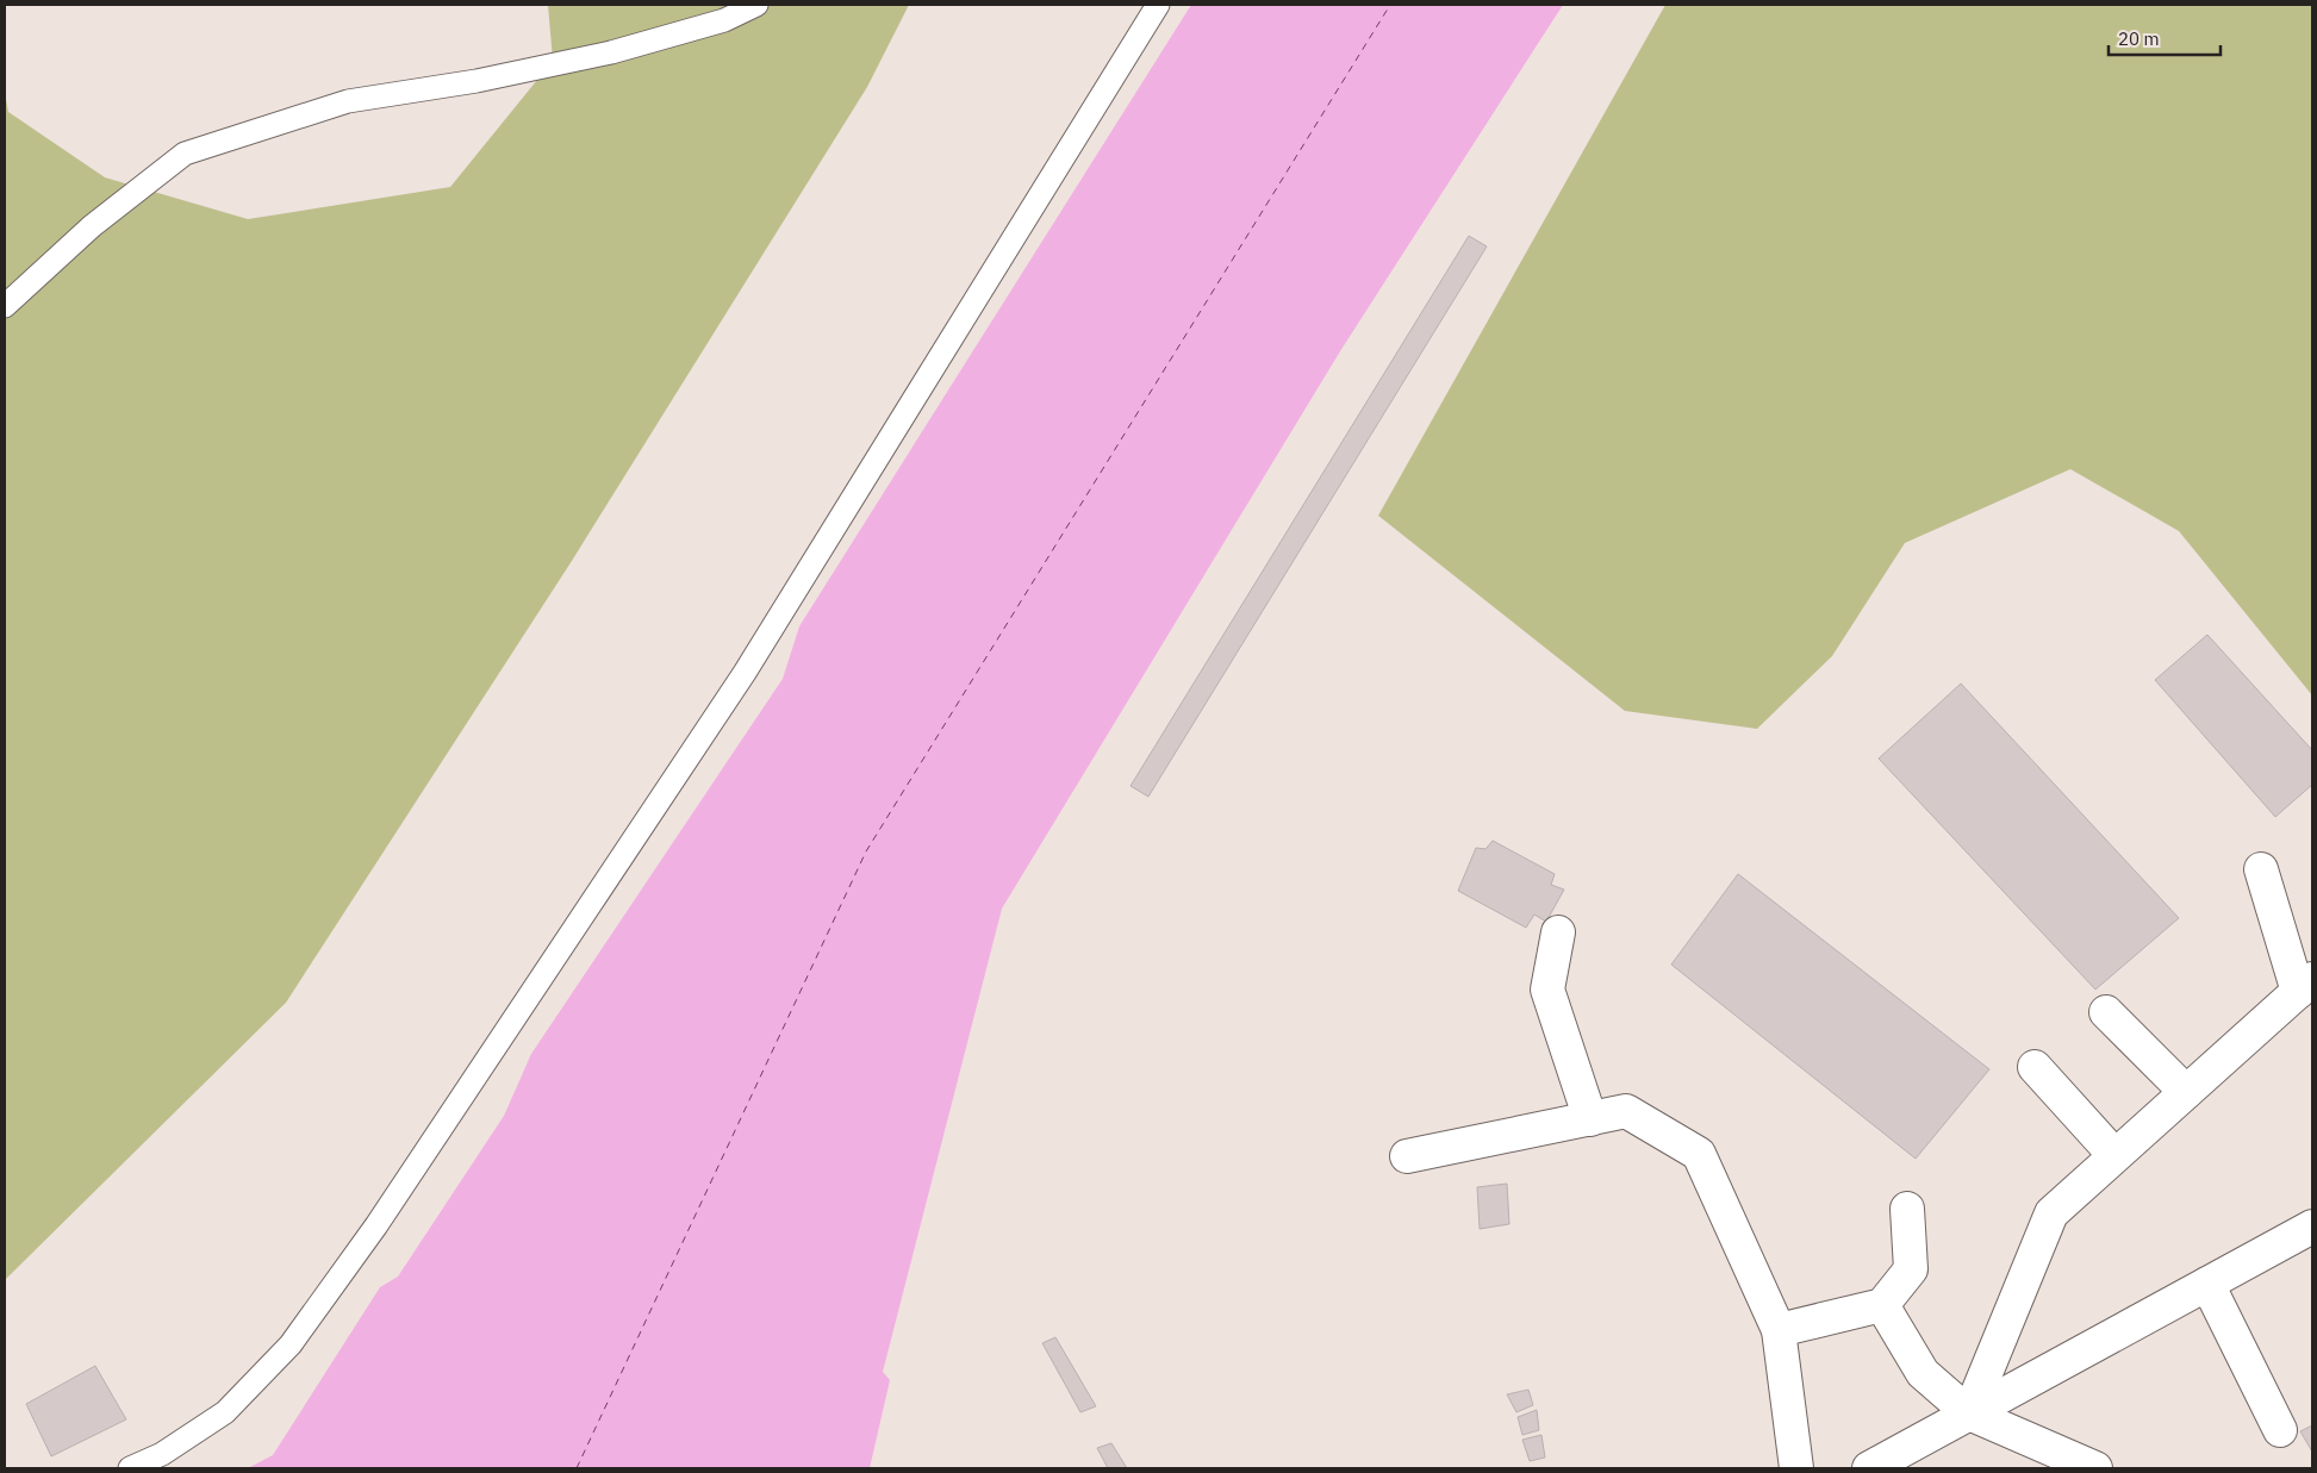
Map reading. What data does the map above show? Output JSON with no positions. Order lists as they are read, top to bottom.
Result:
{
  "scale_bar": "20 m"
}
